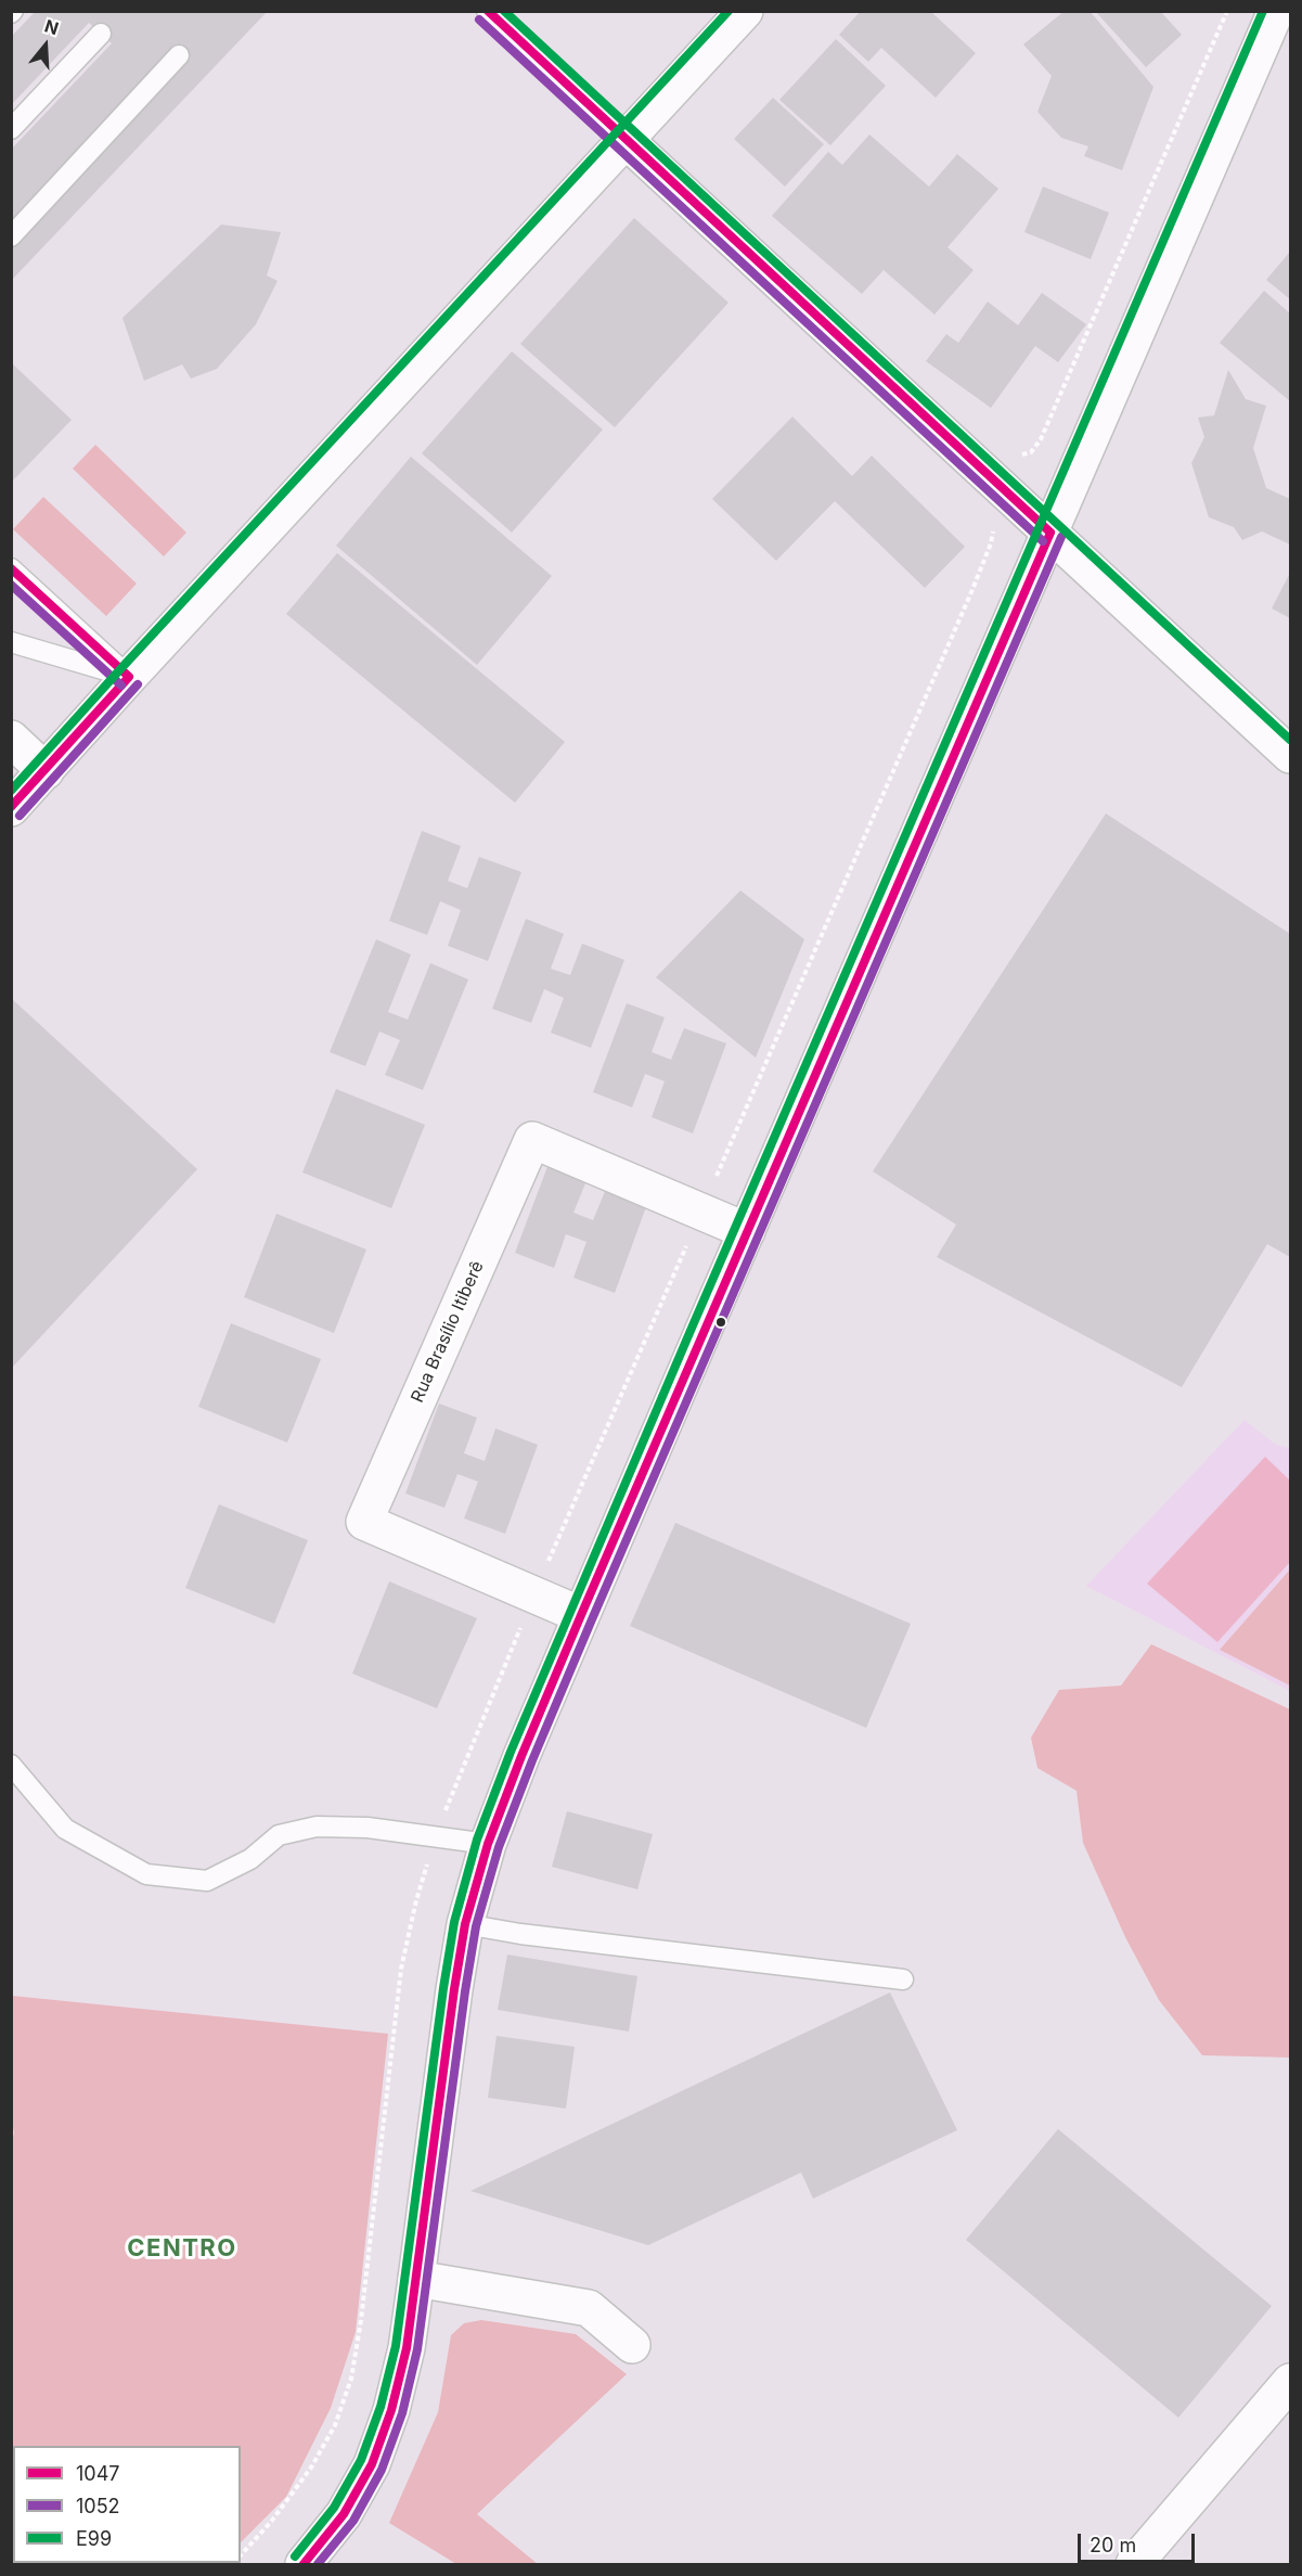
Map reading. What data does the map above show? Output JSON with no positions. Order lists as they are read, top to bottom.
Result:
{
  "streets": {
    "main road": ["Rua Brasílio Itiberê"]
  },
  "districts": ["CENTRO"],
  "lines": ["transit line 1047", "transit line E99", "transit line 1052"],
  "legend": ["1047", "1052", "E99"],
  "scale_bar": "20 m",
  "north": "top"
}
